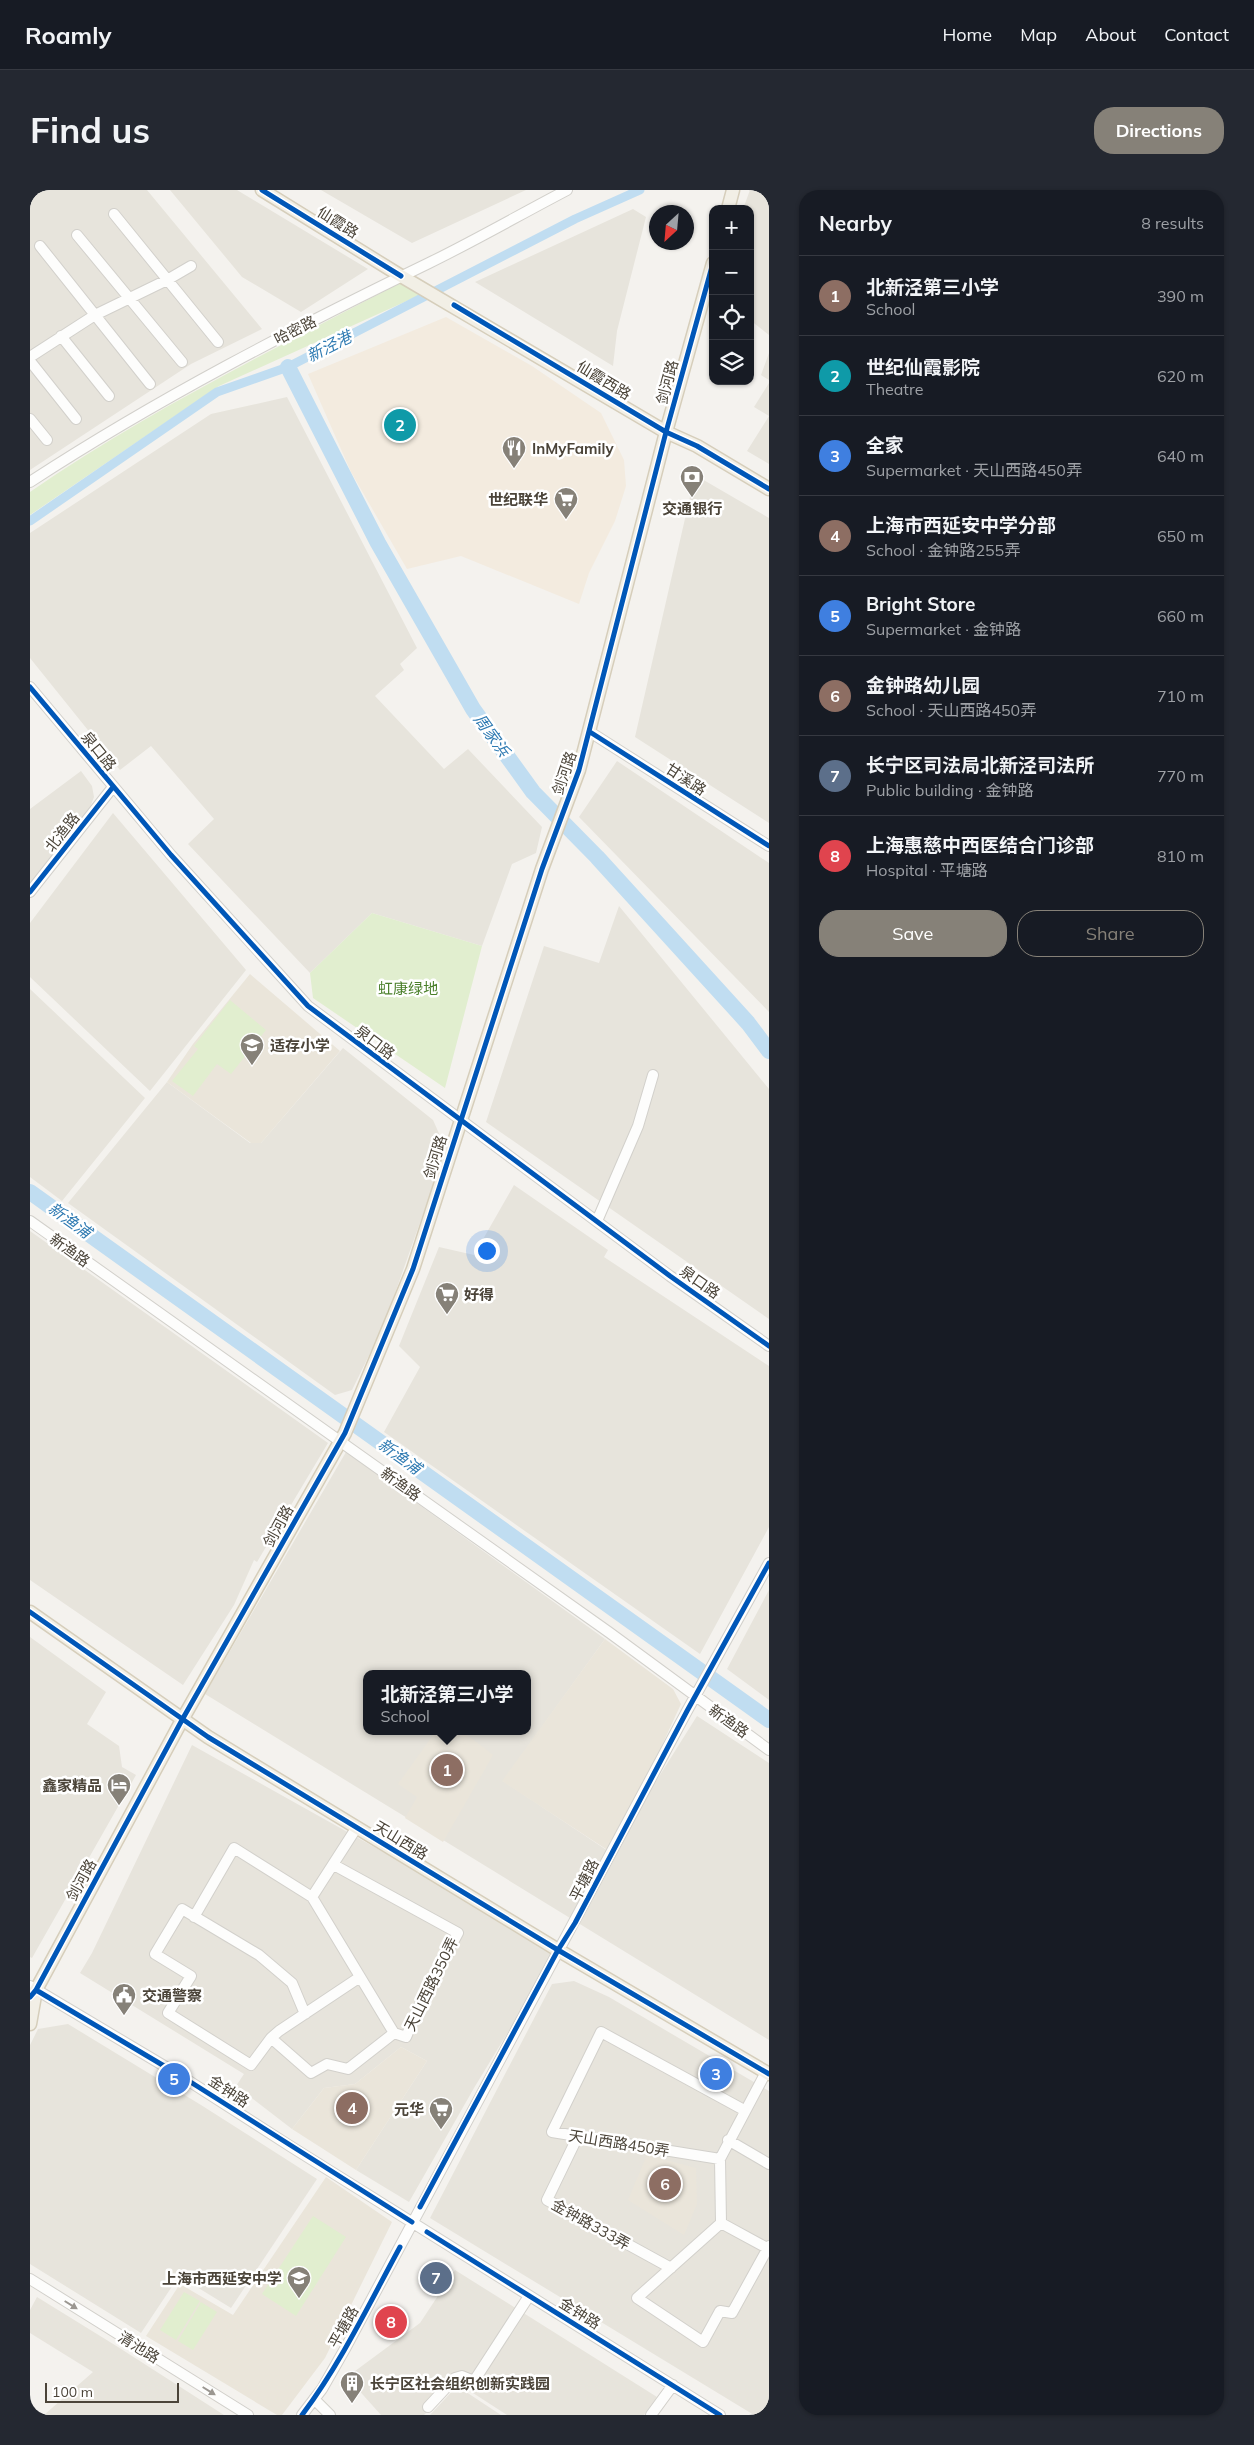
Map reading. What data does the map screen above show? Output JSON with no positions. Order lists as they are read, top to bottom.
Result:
{
  "streets": {
    "main road": [
      "仙霞路",
      "仙霞西路",
      "剑河路",
      "天山西路"
    ],
    "street": [
      "哈密路",
      "泉口路",
      "甘溪路",
      "北渔路",
      "新渔路",
      "平塘路",
      "天山西路350弄",
      "金钟路",
      "天山西路450弄",
      "金钟路333弄",
      "清池路"
    ]
  },
  "crossings": [
    ["仙霞路", "哈密路"],
    ["仙霞路", "仙霞西路"],
    ["哈密路", "仙霞西路"],
    ["仙霞西路", "剑河路"],
    ["剑河路", "泉口路"],
    ["剑河路", "甘溪路"],
    ["剑河路", "新渔路"],
    ["剑河路", "天山西路"],
    ["剑河路", "金钟路"],
    ["泉口路", "北渔路"],
    ["新渔路", "平塘路"],
    ["天山西路", "平塘路"],
    ["平塘路", "金钟路"],
    ["天山西路450弄", "金钟路333弄"]
  ],
  "one_way": ["清池路"],
  "water": ["新泾港", "周家浜", "新渔浦"],
  "parks": ["虹康绿地"],
  "places": {
    "restaurant": ["InMyFamily"],
    "bank": ["交通银行"],
    "supermarket": ["世纪联华", "好得", "元华"],
    "school or university": ["适存小学", "上海市西延安中学"],
    "hotel": ["鑫家精品"],
    "public building": ["交通警察"],
    "building": ["长宁区社会组织创新实践园"]
  },
  "scale_bar": "100 m",
  "north": "bottom left",
  "page": {
    "header": "Roamly",
    "nav": [
      "Home",
      "Map",
      "About",
      "Contact"
    ],
    "buttons": [
      "Directions",
      ["Save", "Share"]
    ],
    "title": "Find us",
    "heading": ["Nearby", "8 results"],
    "map_buttons": ["+", "−"],
    "list": [
      {
        "mark": "1",
        "name": "北新泾第三小学",
        "note": "School",
        "value": "390 m"
      },
      {
        "mark": "2",
        "name": "世纪仙霞影院",
        "note": "Theatre",
        "value": "620 m"
      },
      {
        "mark": "3",
        "name": "全家",
        "note": "Supermarket · 天山西路450弄",
        "value": "640 m"
      },
      {
        "mark": "4",
        "name": "上海市西延安中学分部",
        "note": "School · 金钟路255弄",
        "value": "650 m"
      },
      {
        "mark": "5",
        "name": "Bright Store",
        "note": "Supermarket · 金钟路",
        "value": "660 m"
      },
      {
        "mark": "6",
        "name": "金钟路幼儿园",
        "note": "School · 天山西路450弄",
        "value": "710 m"
      },
      {
        "mark": "7",
        "name": "长宁区司法局北新泾司法所",
        "note": "Public building · 金钟路",
        "value": "770 m"
      },
      {
        "mark": "8",
        "name": "上海惠慈中西医结合门诊部",
        "note": "Hospital · 平塘路",
        "value": "810 m"
      }
    ],
    "pins": [
      "2",
      "1",
      "3",
      "5",
      "4",
      "6",
      "7",
      "8"
    ],
    "popup": ["北新泾第三小学", "School"],
    "scale": "100 m"
  }
}
